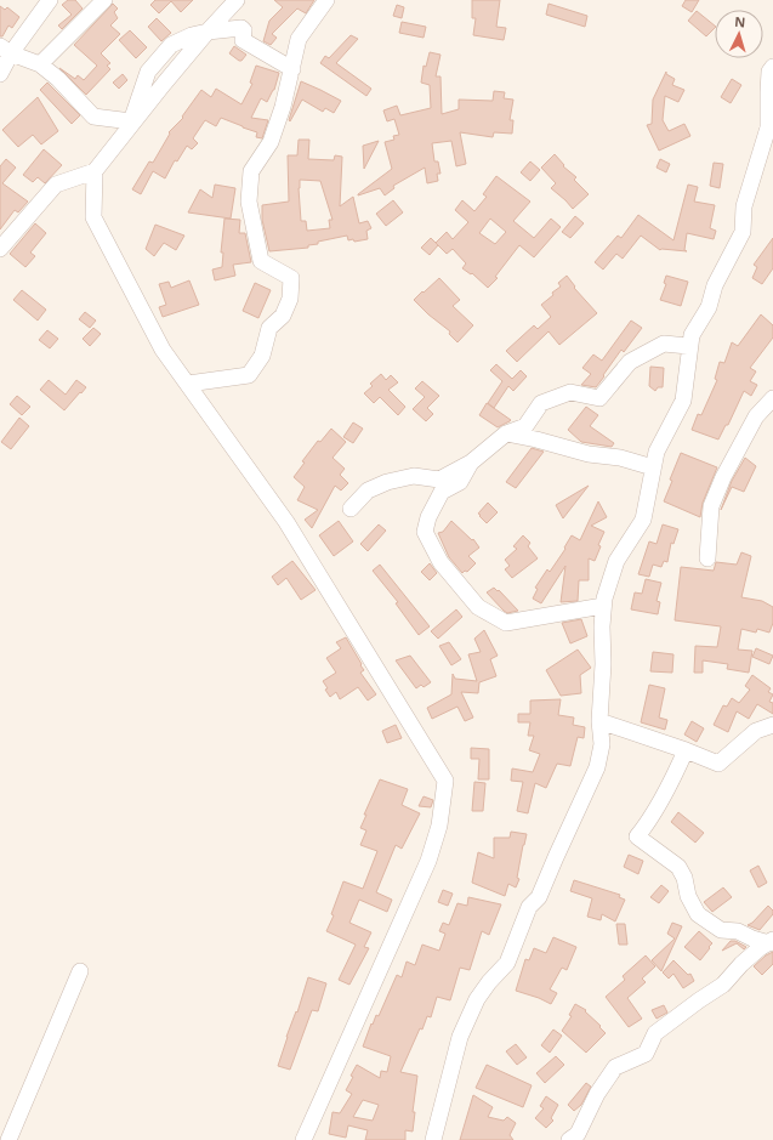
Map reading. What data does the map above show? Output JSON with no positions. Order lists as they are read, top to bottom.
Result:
{
  "north": "top"
}
